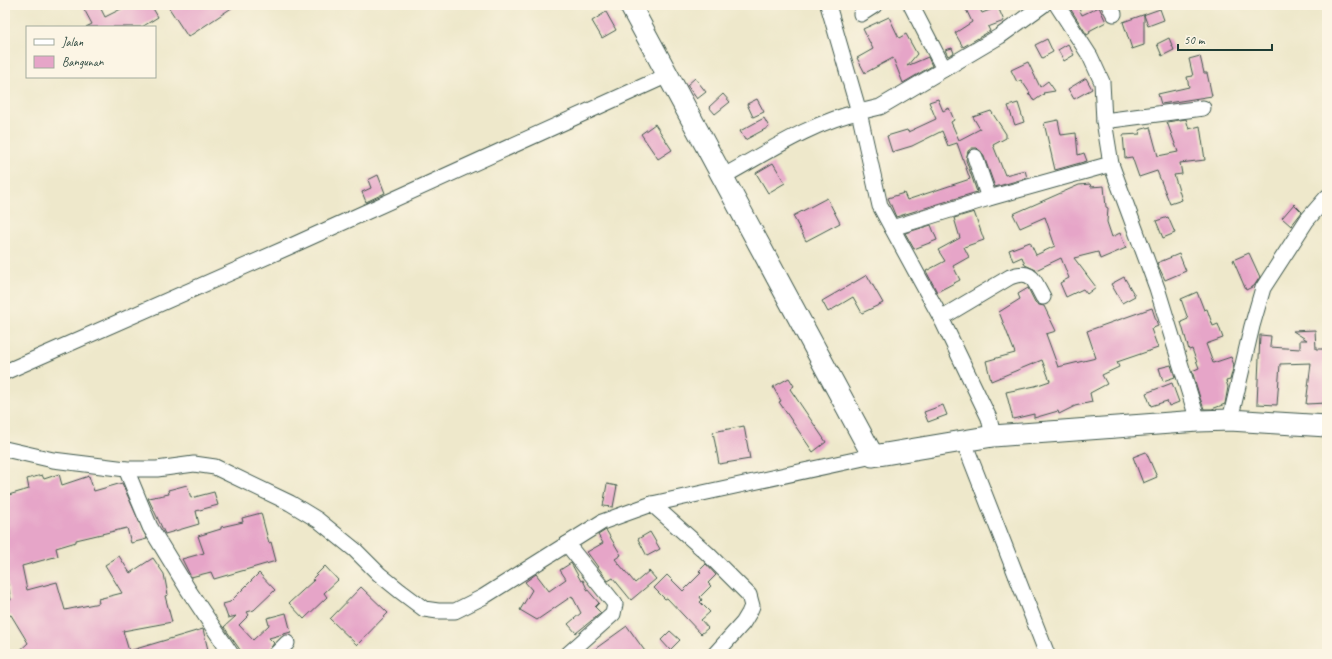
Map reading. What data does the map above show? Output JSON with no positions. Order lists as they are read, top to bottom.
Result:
{
  "legend": ["Jalan", "Bangunan"],
  "scale_bar": "50 m"
}
